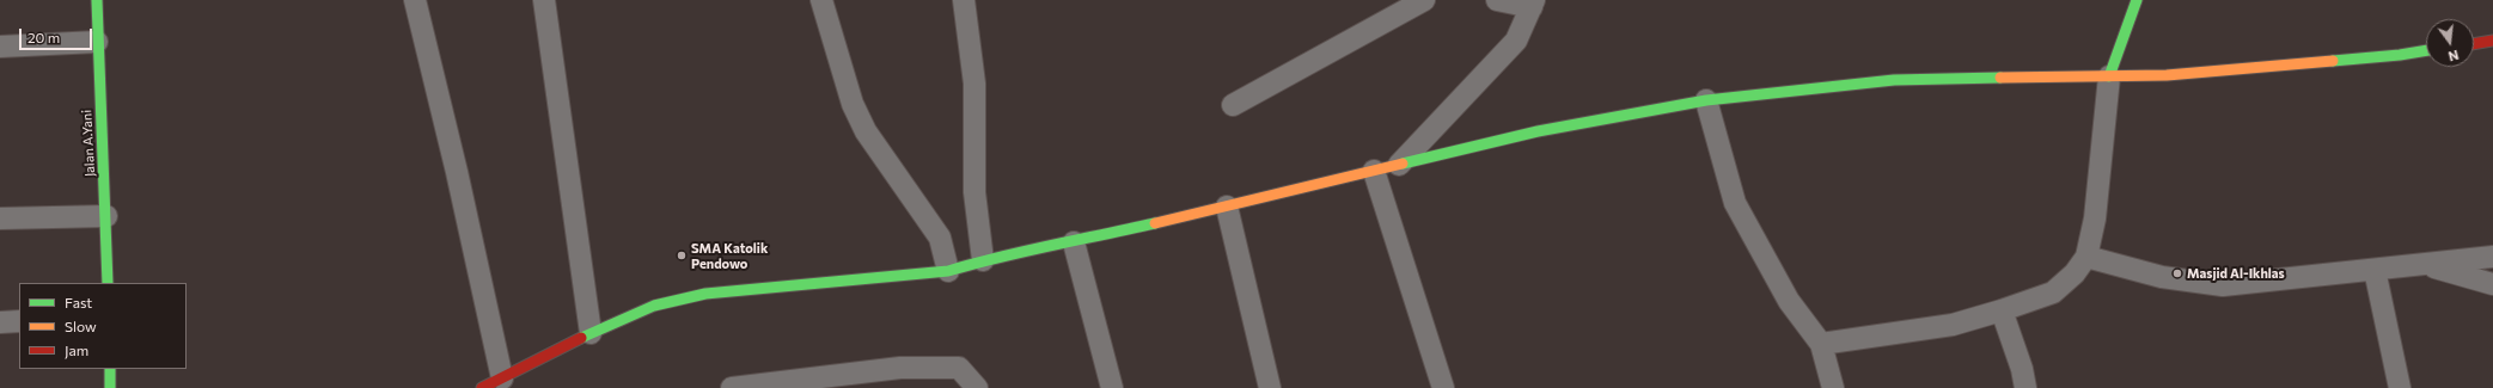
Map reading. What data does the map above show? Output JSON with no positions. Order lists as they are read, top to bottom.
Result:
{
  "streets": {
    "main road": ["Jalan A.Yani"]
  },
  "places": ["SMA Katolik Pendowo", "Masjid Al-Ikhlas"],
  "legend": ["Fast", "Slow", "Jam"],
  "scale_bar": "20 m",
  "north": "bottom"
}
